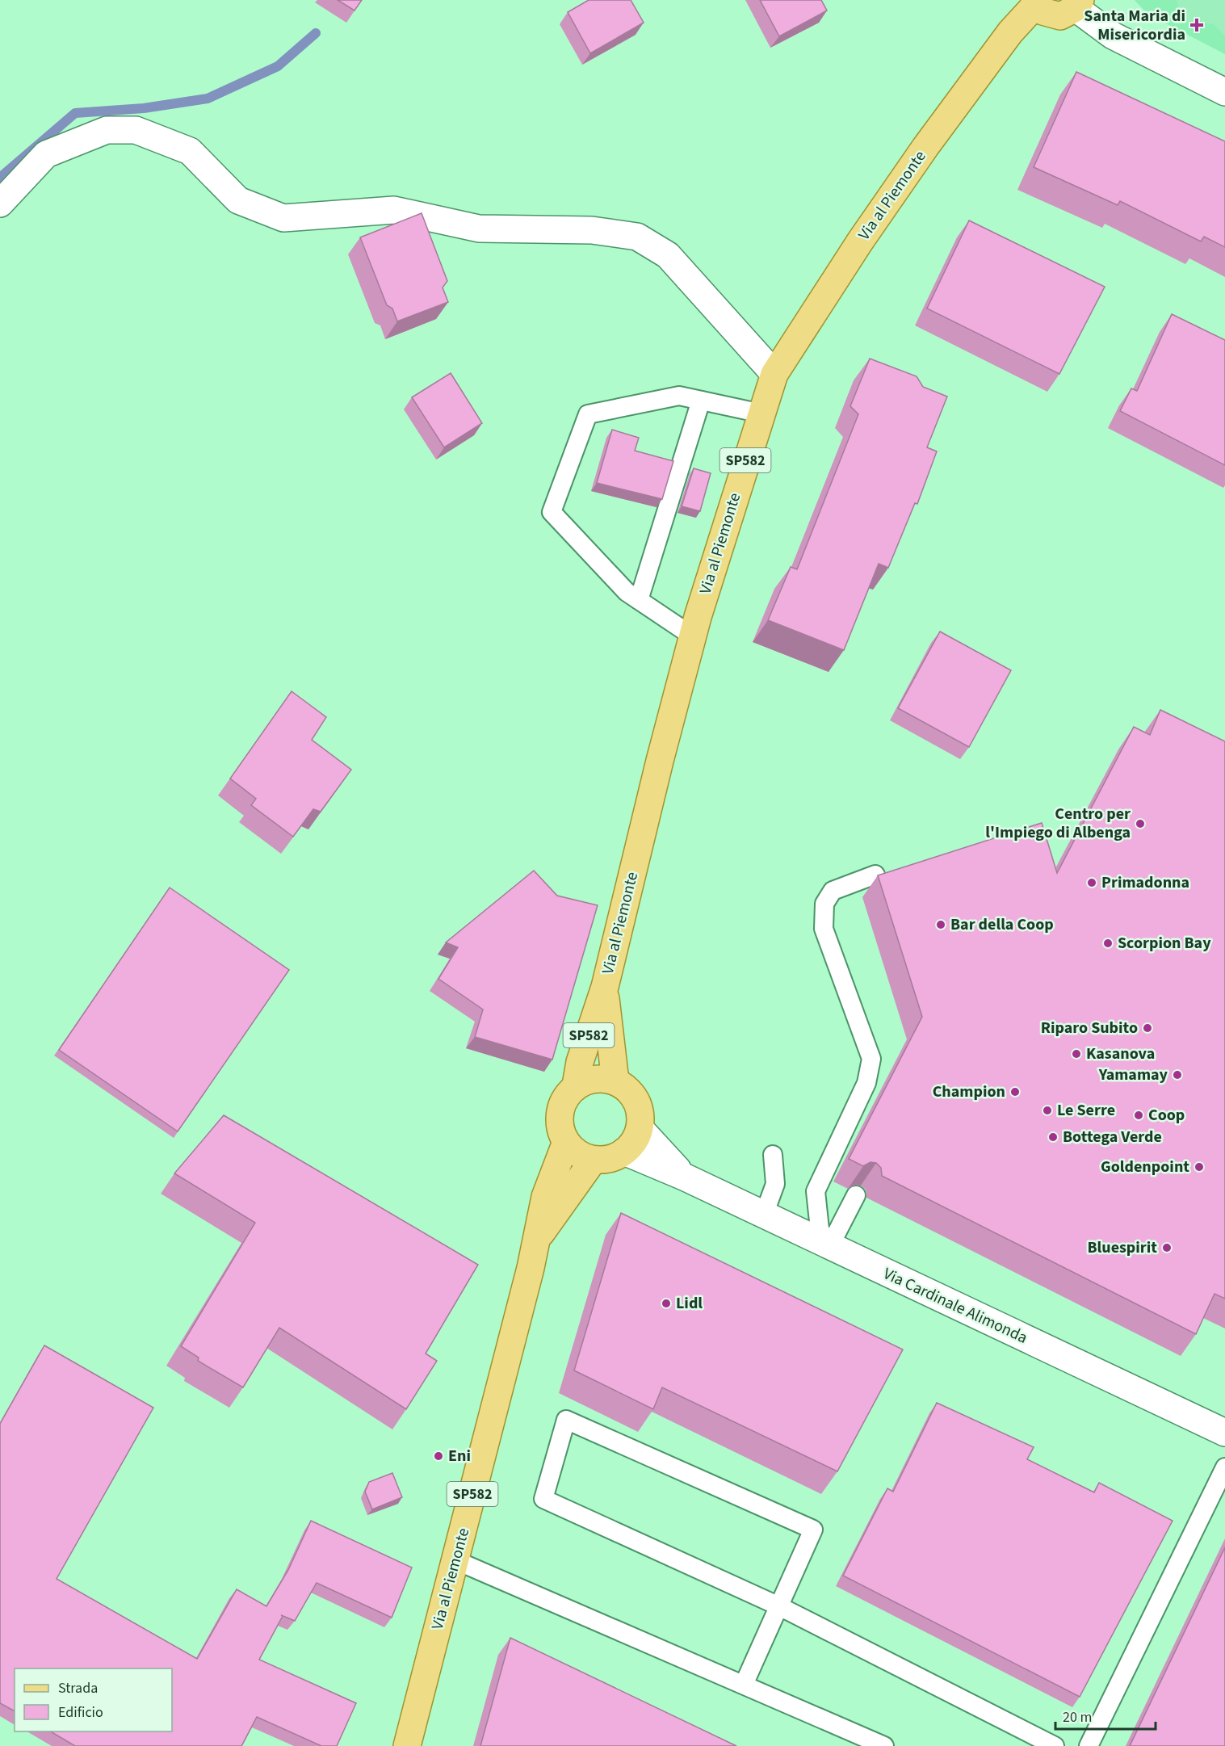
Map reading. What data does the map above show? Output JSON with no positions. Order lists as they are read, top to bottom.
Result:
{
  "streets": {
    "main road": ["Via al Piemonte", "SP582"],
    "street": ["Via Cardinale Alimonda"]
  },
  "crossings": [
    ["Via al Piemonte", "Via Cardinale Alimonda"]
  ],
  "places": {
    "health": ["Santa Maria di Misericordia"],
    "other": [
      "Centro per l'Impiego di Albenga",
      "Primadonna",
      "Bar della Coop",
      "Scorpion Bay",
      "Riparo Subito",
      "Kasanova",
      "Yamamay",
      "Champion",
      "Le Serre",
      "Coop",
      "Bottega Verde",
      "Goldenpoint",
      "Bluespirit",
      "Lidl",
      "Eni"
    ]
  },
  "legend": ["Strada", "Edificio"],
  "scale_bar": "20 m"
}
